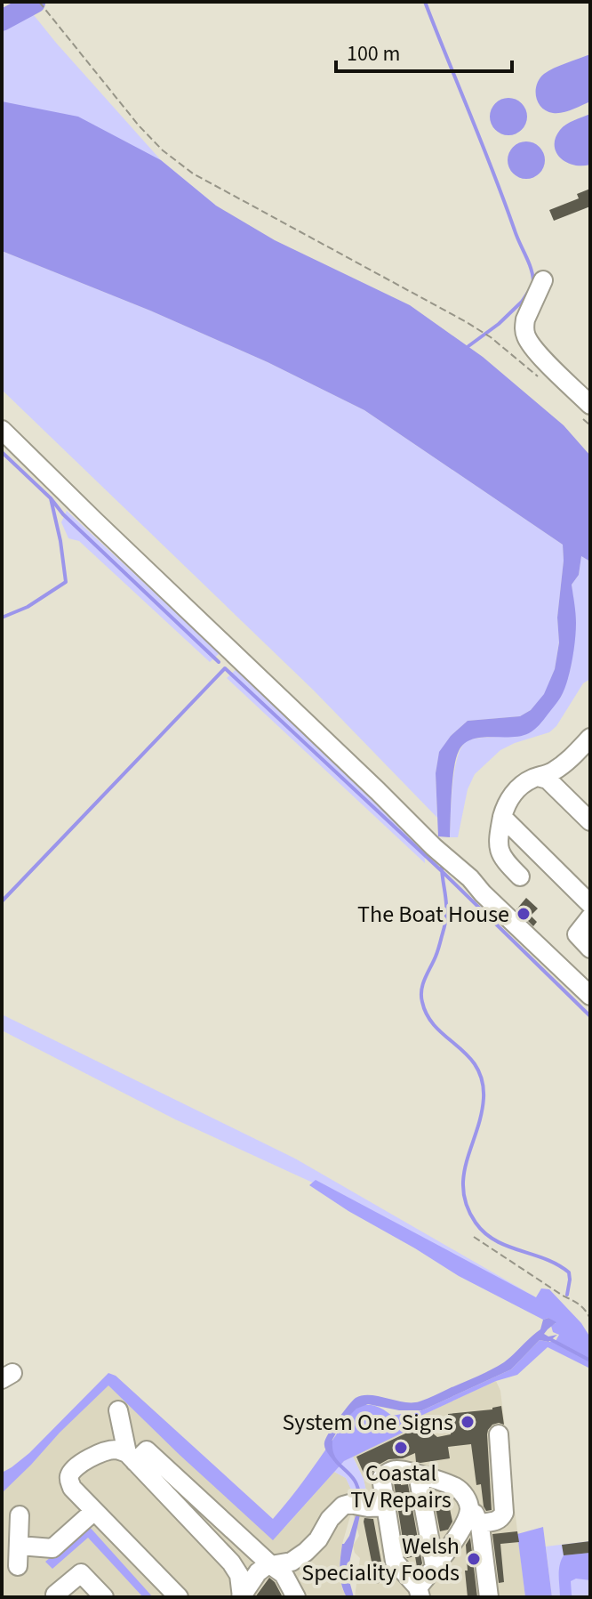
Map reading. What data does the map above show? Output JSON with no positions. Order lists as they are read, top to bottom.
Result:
{
  "places": [
    "The Boat House",
    "System One Signs",
    "Coastal TV Repairs",
    "Welsh Speciality Foods"
  ],
  "scale_bar": "100 m"
}
